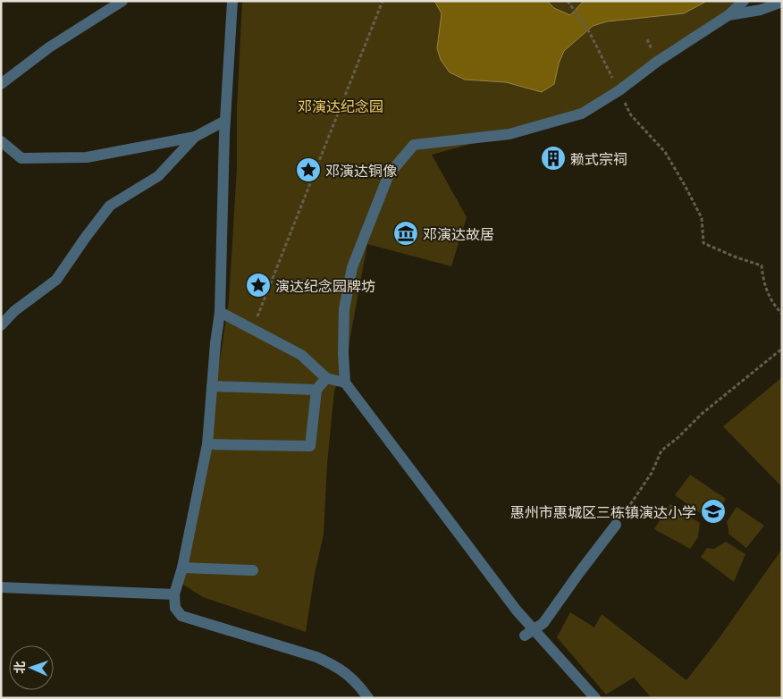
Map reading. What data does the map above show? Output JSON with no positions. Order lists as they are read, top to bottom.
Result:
{
  "parks": ["邓演达纪念园"],
  "places": {
    "building": ["赖式宗祠"],
    "place": ["邓演达铜像", "演达纪念园牌坊"],
    "museum": ["邓演达故居"],
    "school or university": ["惠州市惠城区三栋镇演达小学"]
  },
  "north": "left"
}
